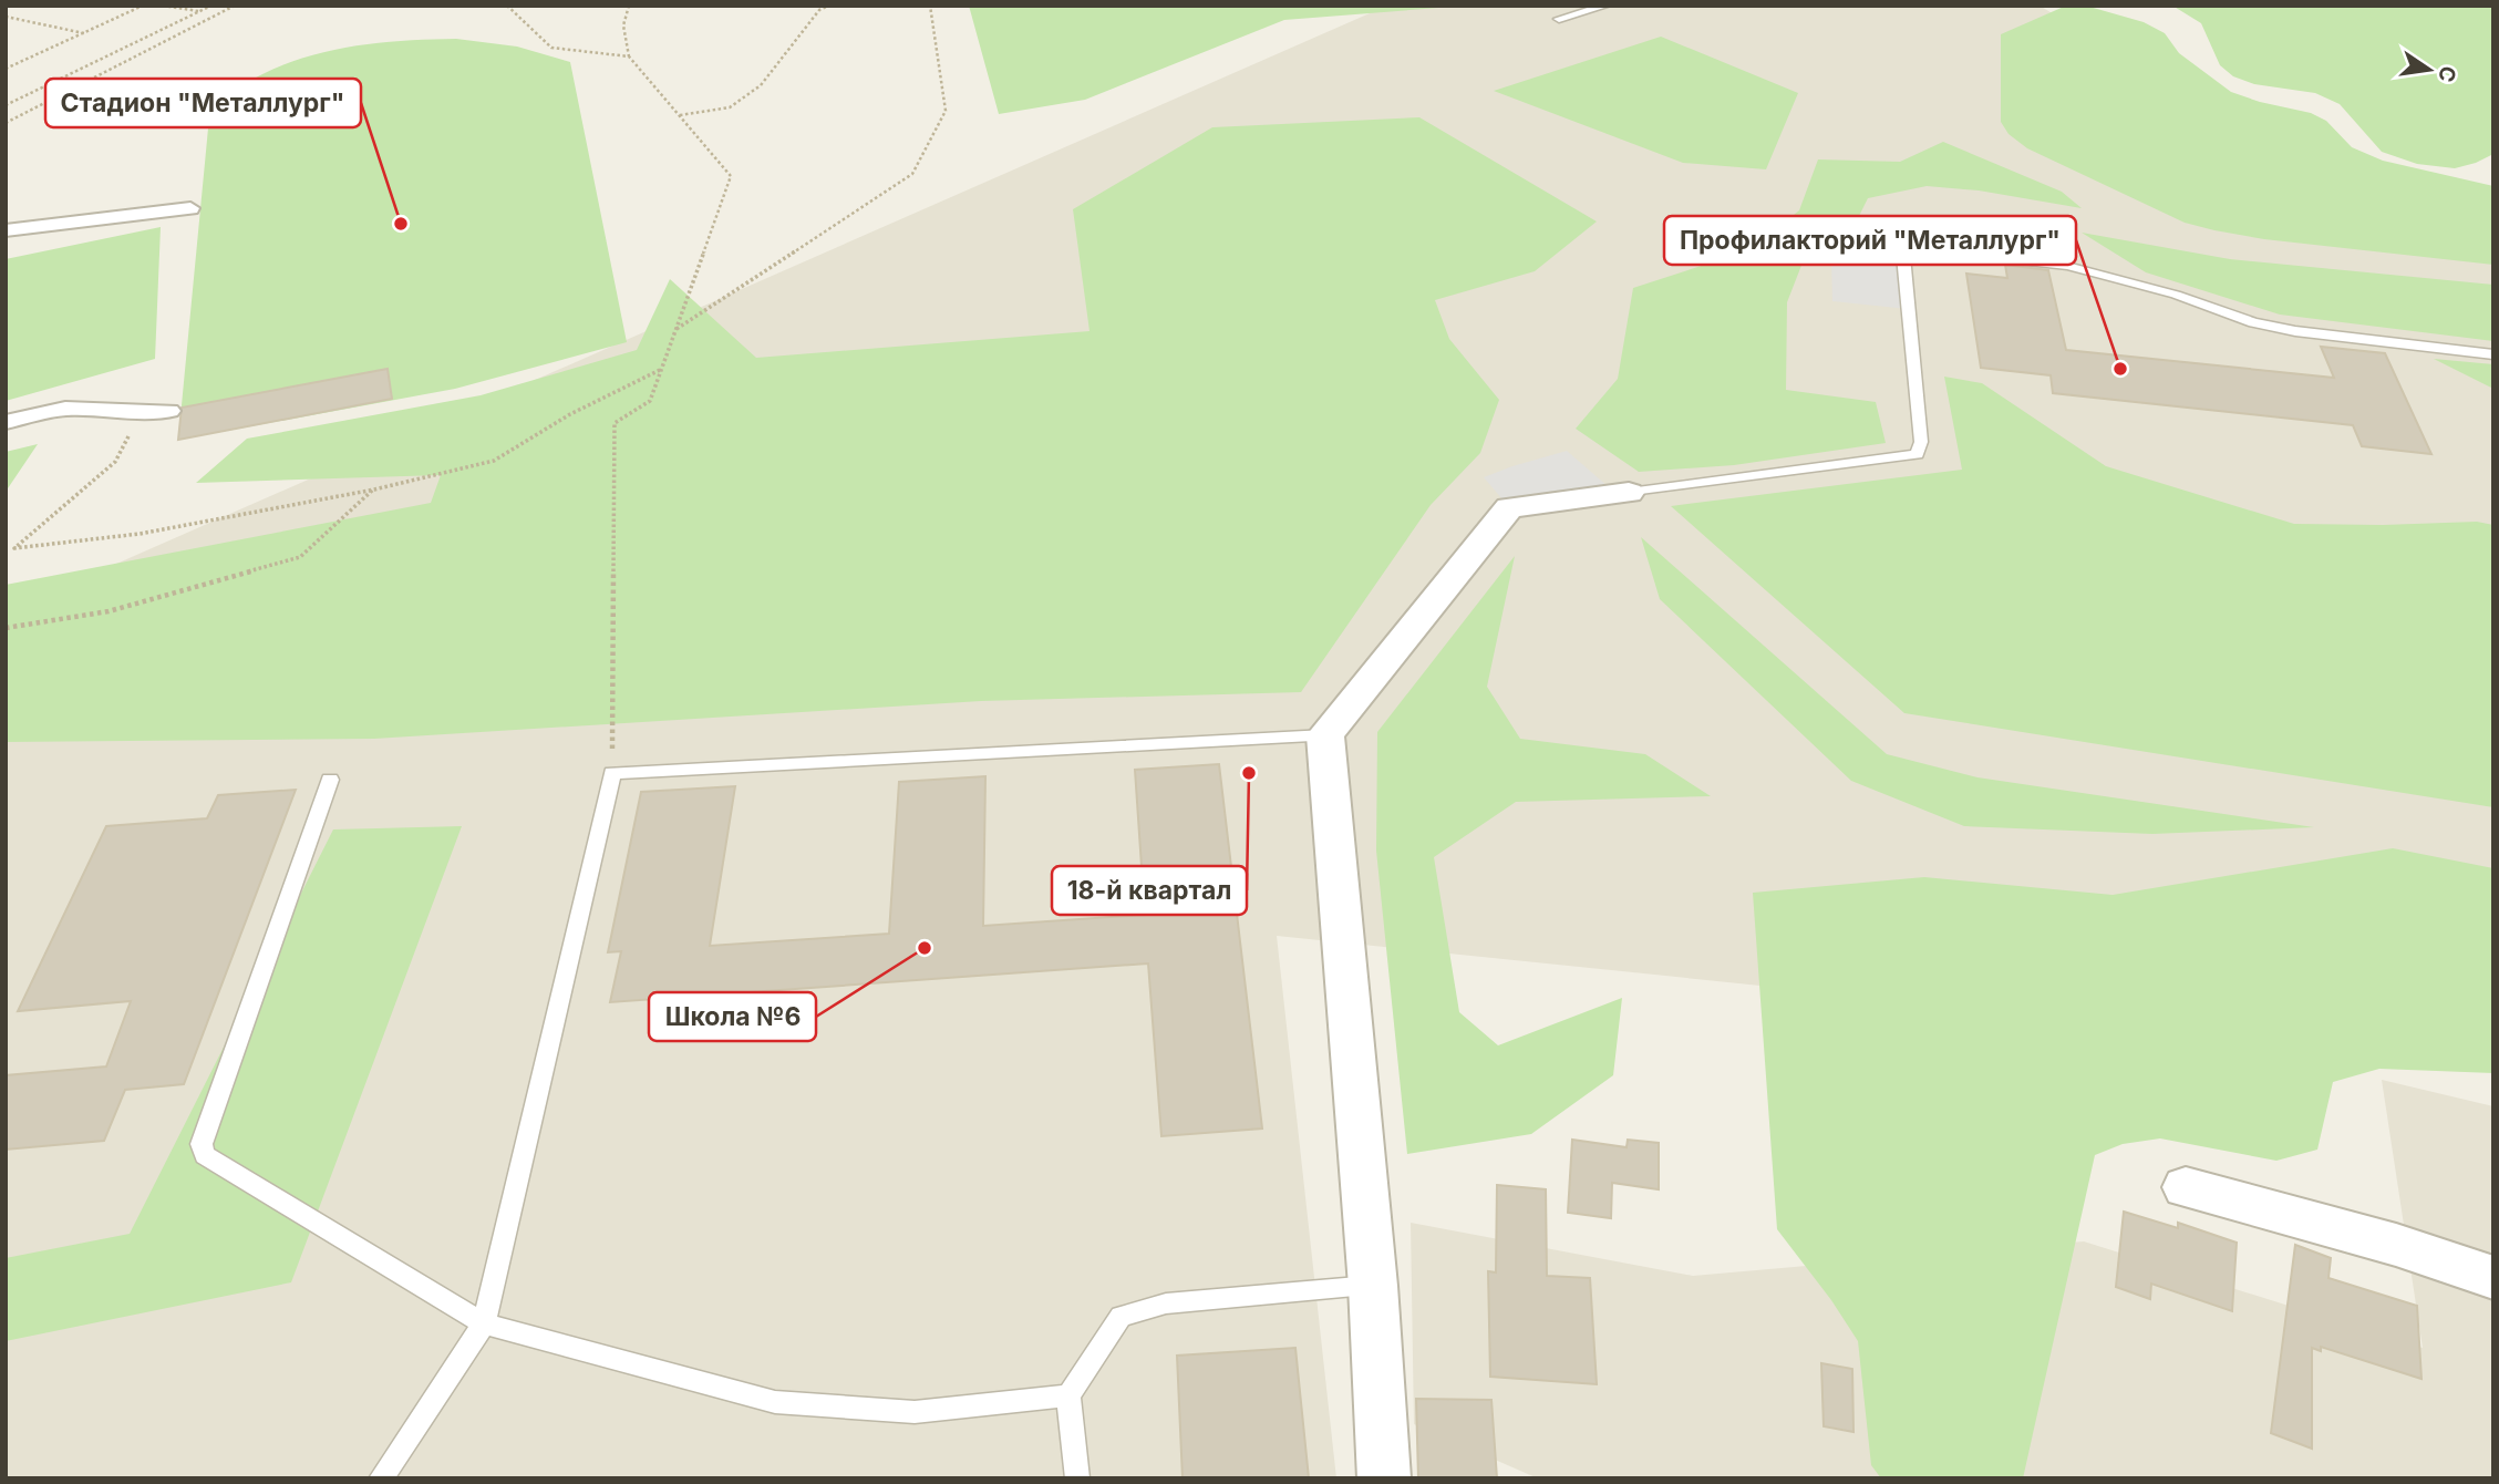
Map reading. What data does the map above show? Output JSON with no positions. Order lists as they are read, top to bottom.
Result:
{
  "places": [
    "Стадион \"Металлург\"",
    "Профилакторий \"Металлург\"",
    "18-й квартал",
    "Школа №6"
  ],
  "north": "right"
}
